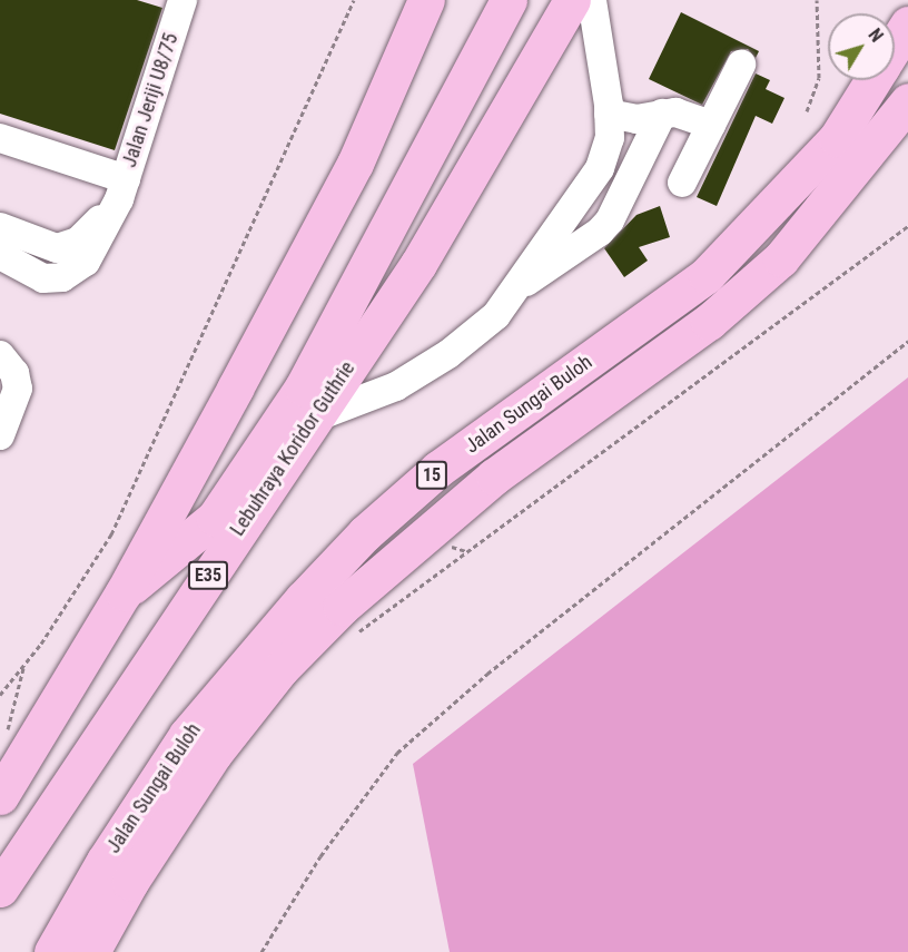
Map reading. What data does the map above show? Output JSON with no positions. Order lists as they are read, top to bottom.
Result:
{
  "streets": {
    "highway": [
      "Jalan Sungai Buloh",
      "Lebuhraya Koridor Guthrie",
      "15",
      "E35"
    ],
    "street": ["Jalan Jeriji U8/75"]
  },
  "north": "top right"
}
